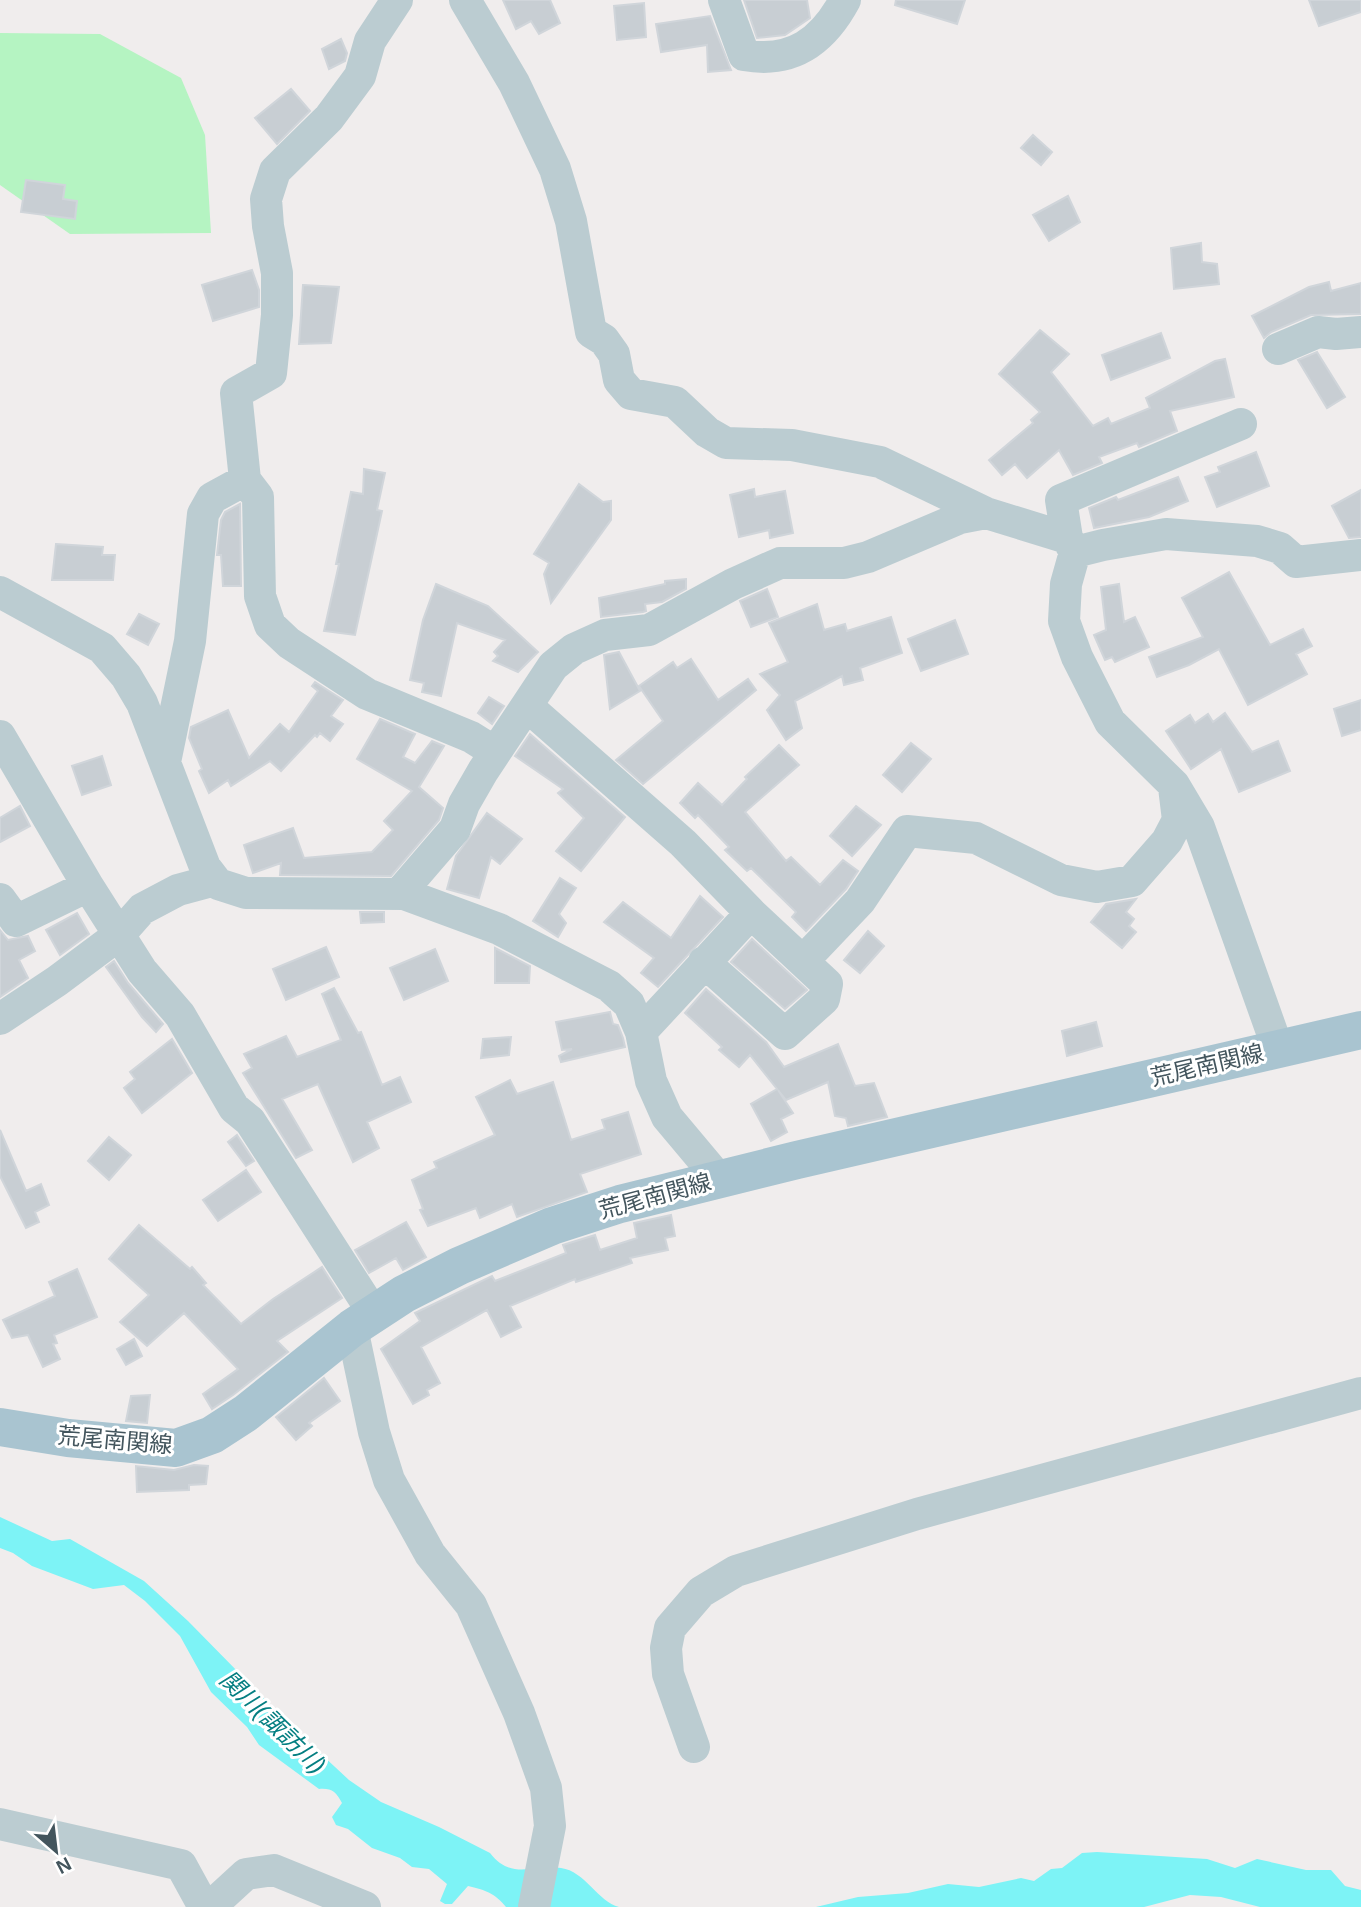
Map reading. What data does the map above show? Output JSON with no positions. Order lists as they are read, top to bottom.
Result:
{
  "streets": {
    "main road": ["荒尾南関線"]
  },
  "water": ["関川(諏訪川)"],
  "north": "bottom right"
}
